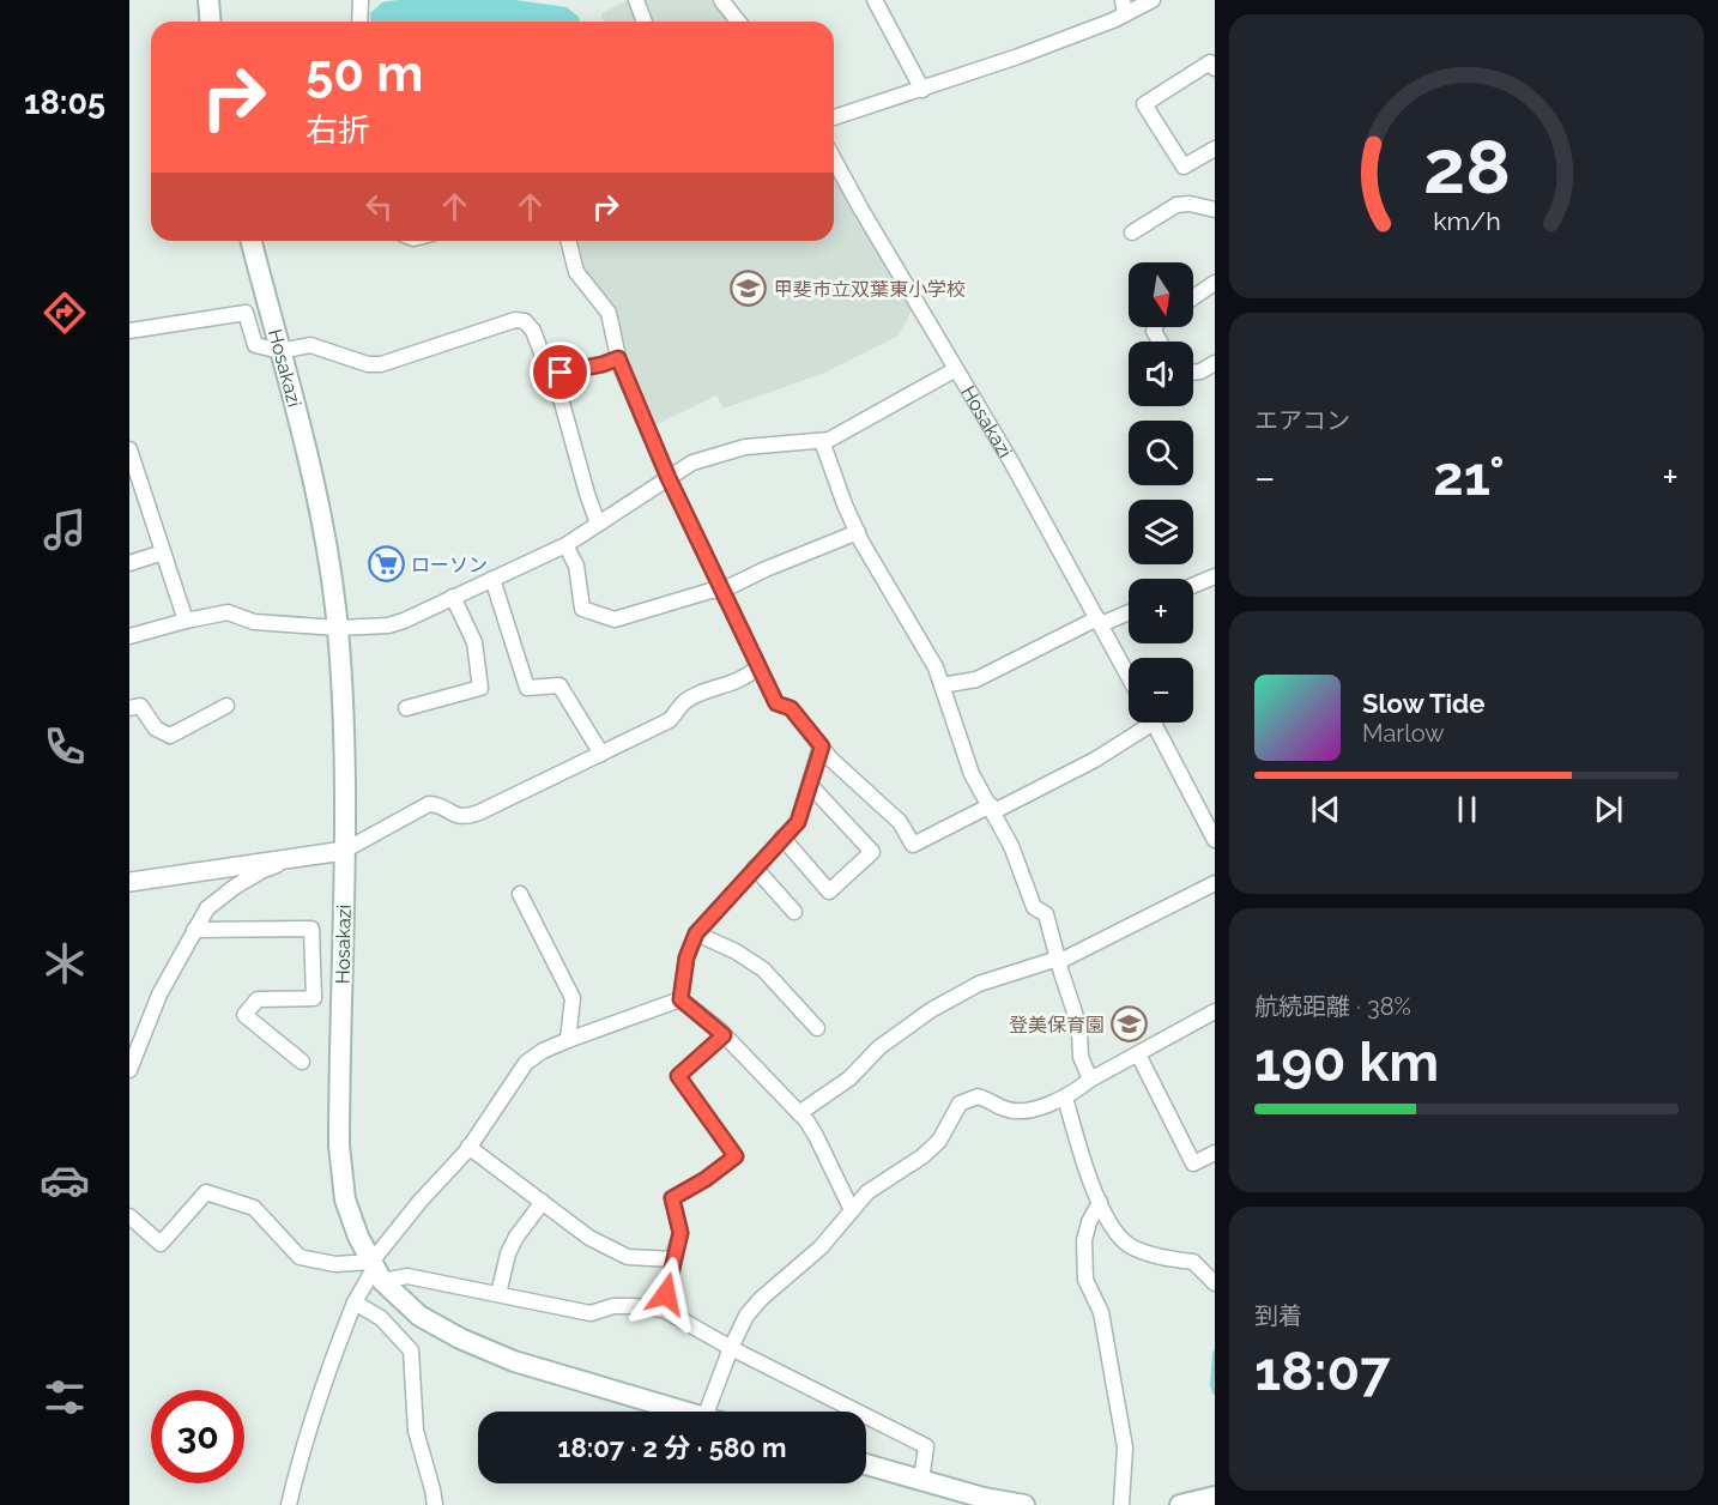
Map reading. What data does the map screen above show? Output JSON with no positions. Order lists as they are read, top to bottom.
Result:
{
  "streets": {
    "main road": ["Hosakazi"]
  },
  "places": {
    "school or university": ["甲斐市立双葉東小学校", "登美保育園"],
    "supermarket": ["ローソン"]
  },
  "north": "bottom",
  "page": {
    "tabs": "18:05",
    "turn": ["50 m", "右折"],
    "map_buttons": ["+", "−"],
    "tile": [
      "エアコン",
      ["航続距離 · 38%", "190 km"],
      ["到着", "18:07"]
    ],
    "heat": ["−", "21°", "+"],
    "song": ["Slow Tide", "Marlow"],
    "limit": "30",
    "trip": "18:07 · 2 分 · 580 m",
    "gauge": ["28", "km/h"]
  }
}
